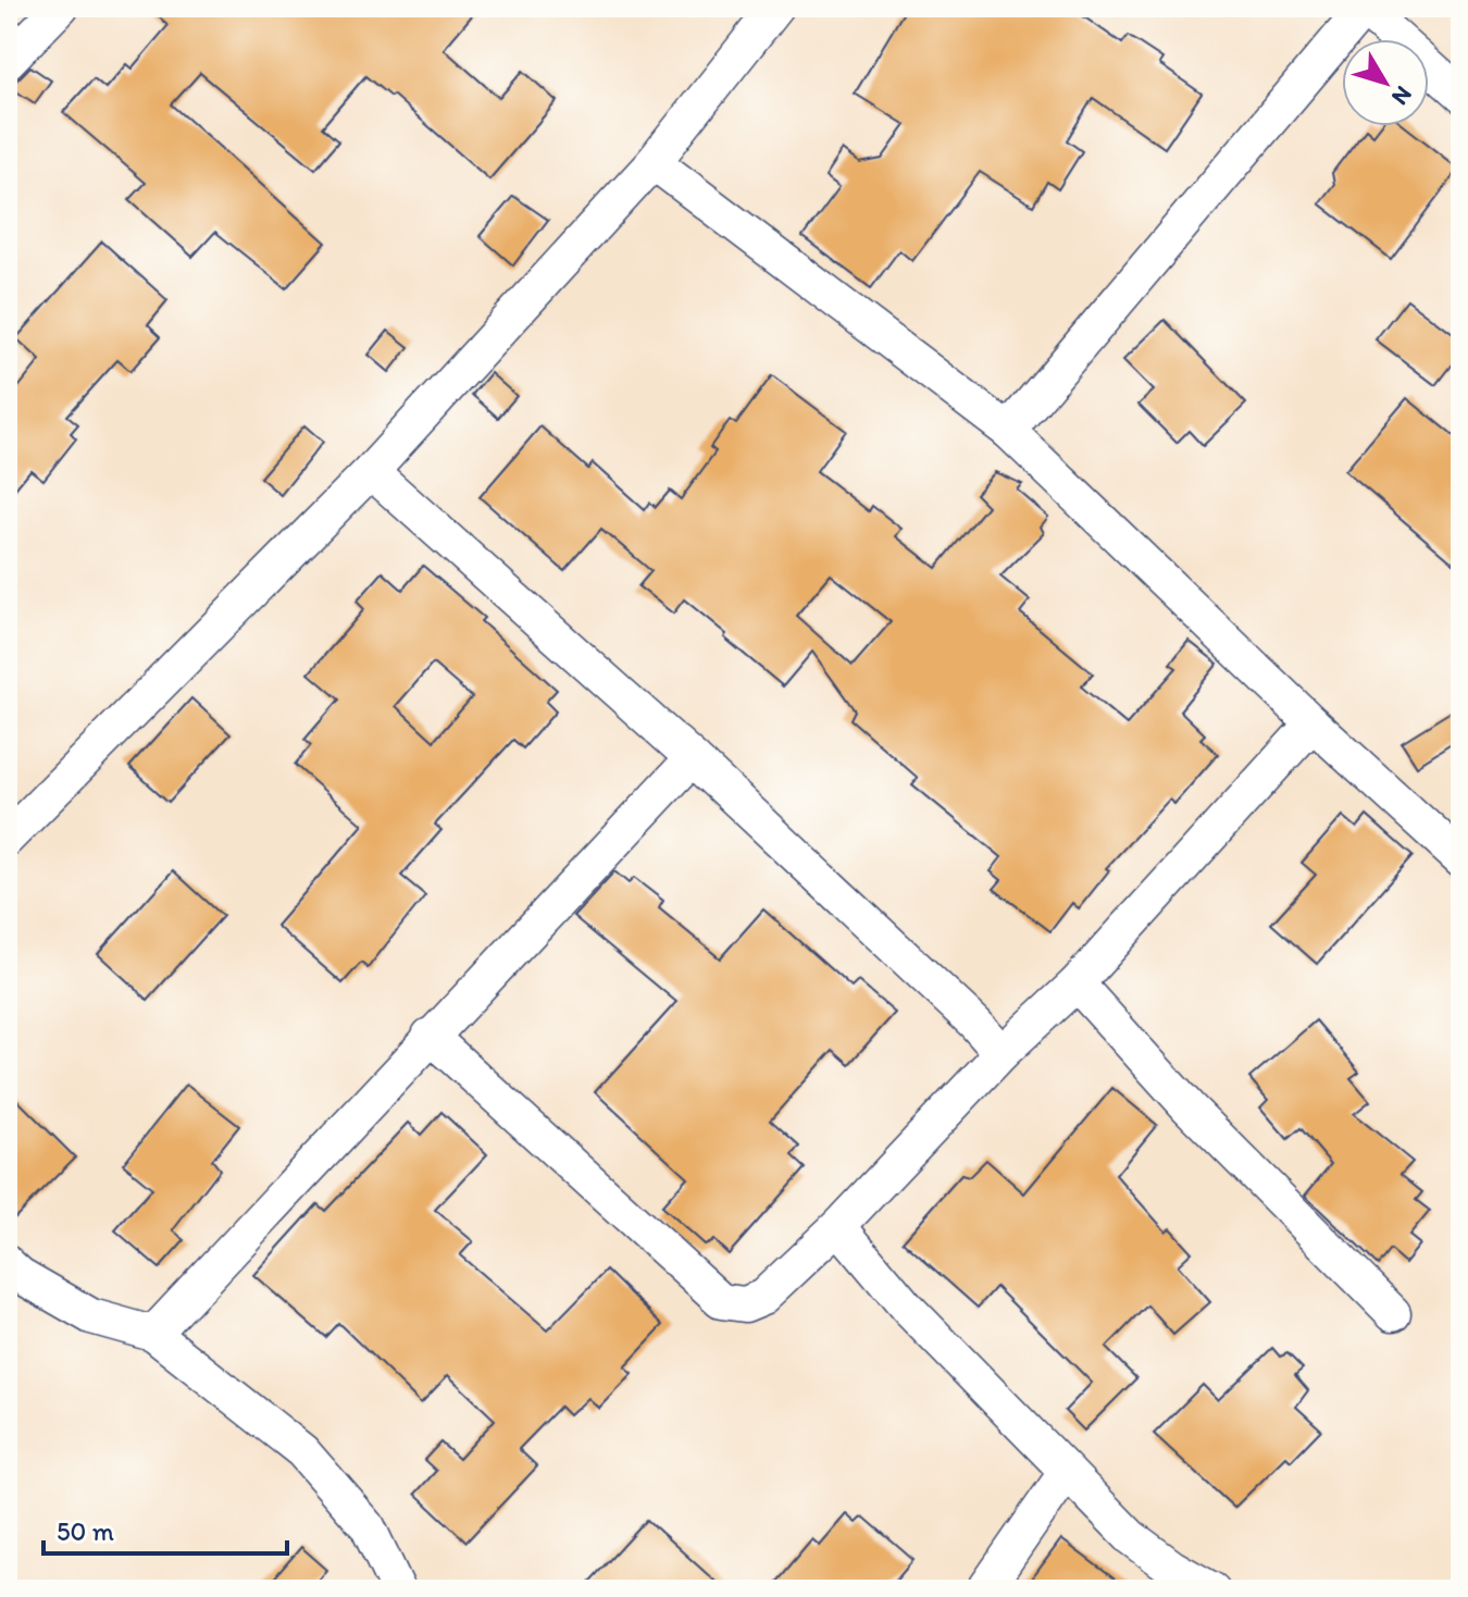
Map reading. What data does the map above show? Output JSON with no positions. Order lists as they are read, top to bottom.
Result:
{
  "scale_bar": "50 m",
  "north": "bottom right"
}
